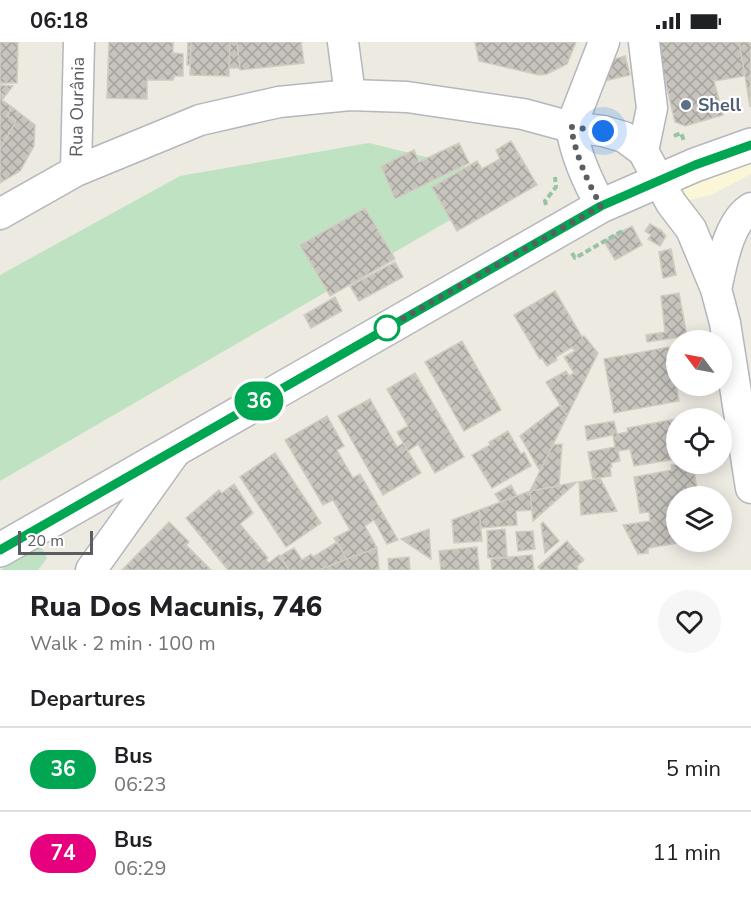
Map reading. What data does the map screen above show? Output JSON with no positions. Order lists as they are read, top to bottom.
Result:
{
  "streets": {
    "street": ["Rua Ourânia"]
  },
  "places": ["Shell"],
  "lines": ["bus line 36"],
  "scale_bar": "20 m",
  "north": "top left",
  "page": {
    "status": "06:18",
    "on_map": "36",
    "scale": "20 m",
    "heading": [
      ["Rua Dos Macunis, 746", "Walk · 2 min · 100 m"],
      "Departures"
    ],
    "list": [
      {
        "mark": "36",
        "name": "Bus",
        "note": "06:23",
        "value": "5 min"
      },
      {
        "mark": "74",
        "name": "Bus",
        "note": "06:29",
        "value": "11 min"
      }
    ]
  }
}
